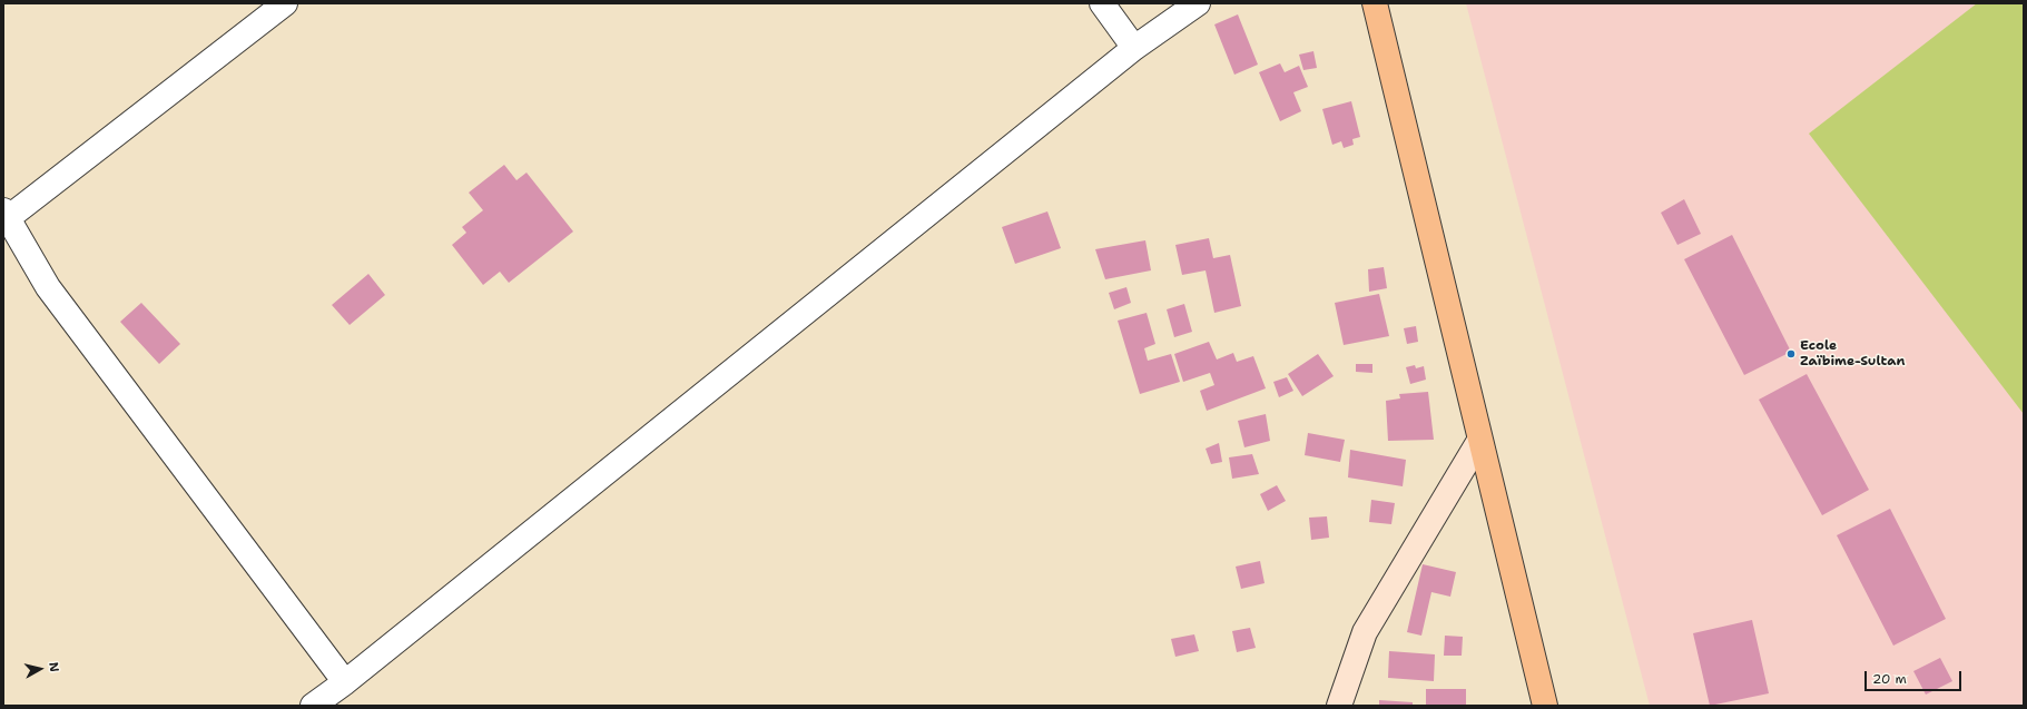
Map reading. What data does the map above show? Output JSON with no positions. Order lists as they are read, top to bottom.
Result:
{
  "places": ["Ecole Zaïbime-Sultan"],
  "scale_bar": "20 m",
  "north": "right"
}
